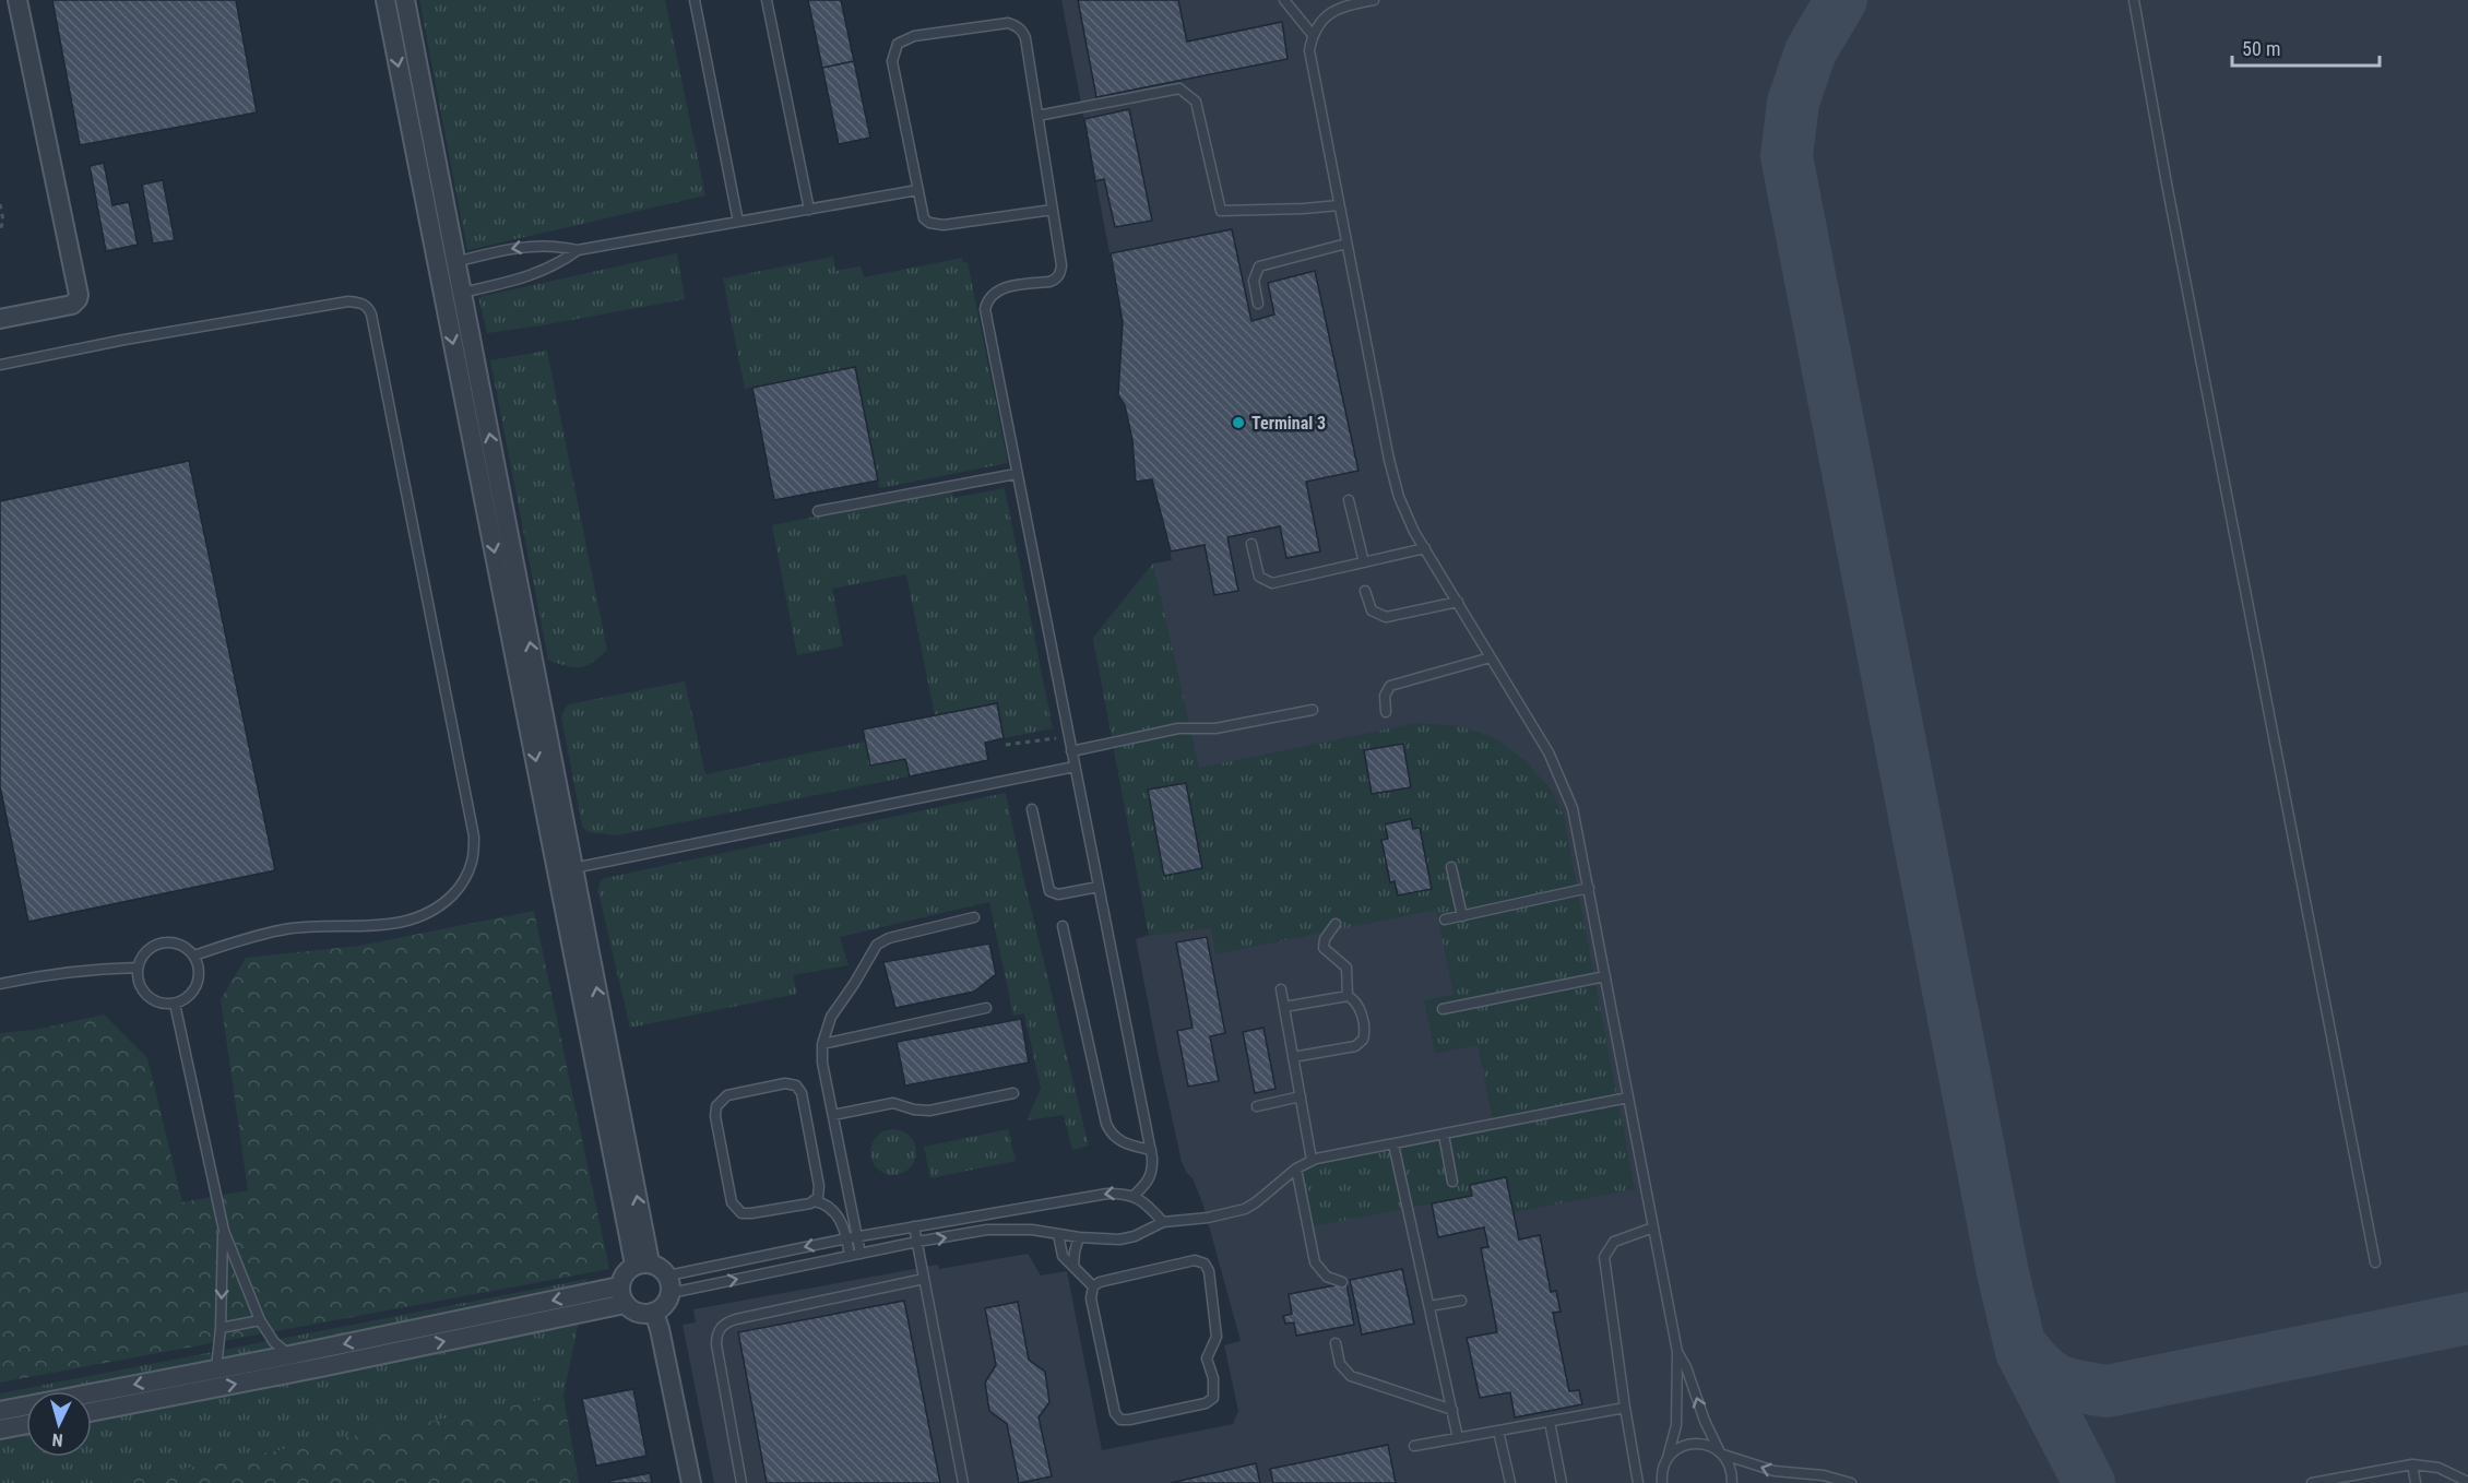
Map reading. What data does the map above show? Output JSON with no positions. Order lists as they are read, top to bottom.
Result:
{
  "places": ["Terminal 3"],
  "scale_bar": "50 m",
  "north": "bottom"
}
